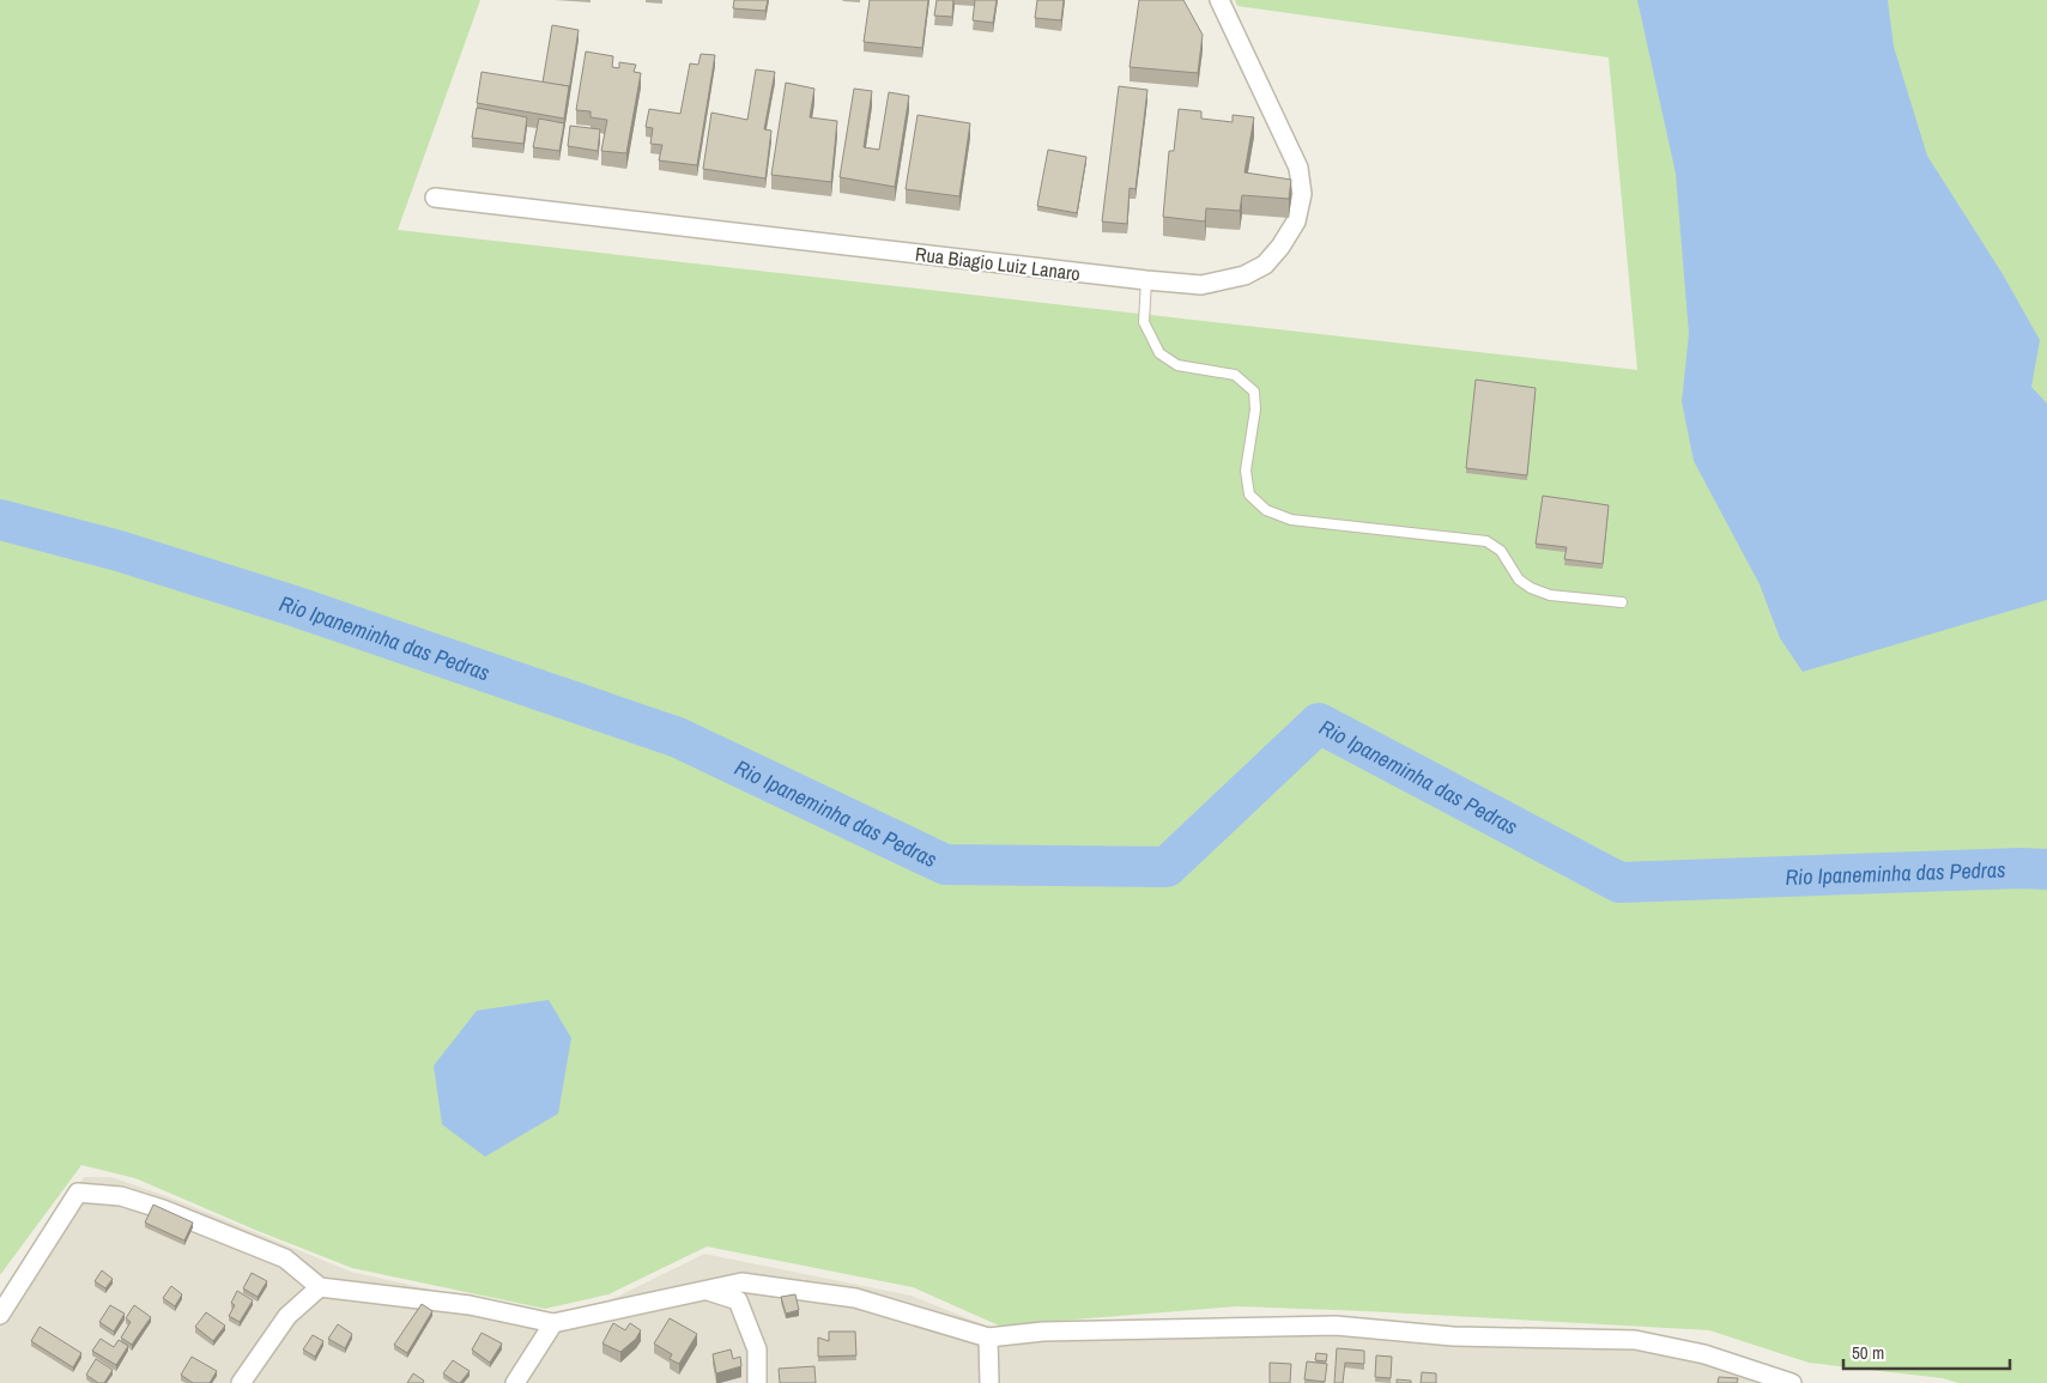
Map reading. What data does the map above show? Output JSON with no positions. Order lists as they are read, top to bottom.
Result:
{
  "streets": {
    "street": ["Rua Biagio Luiz Lanaro"]
  },
  "water": ["Rio Ipaneminha das Pedras"],
  "scale_bar": "50 m"
}
